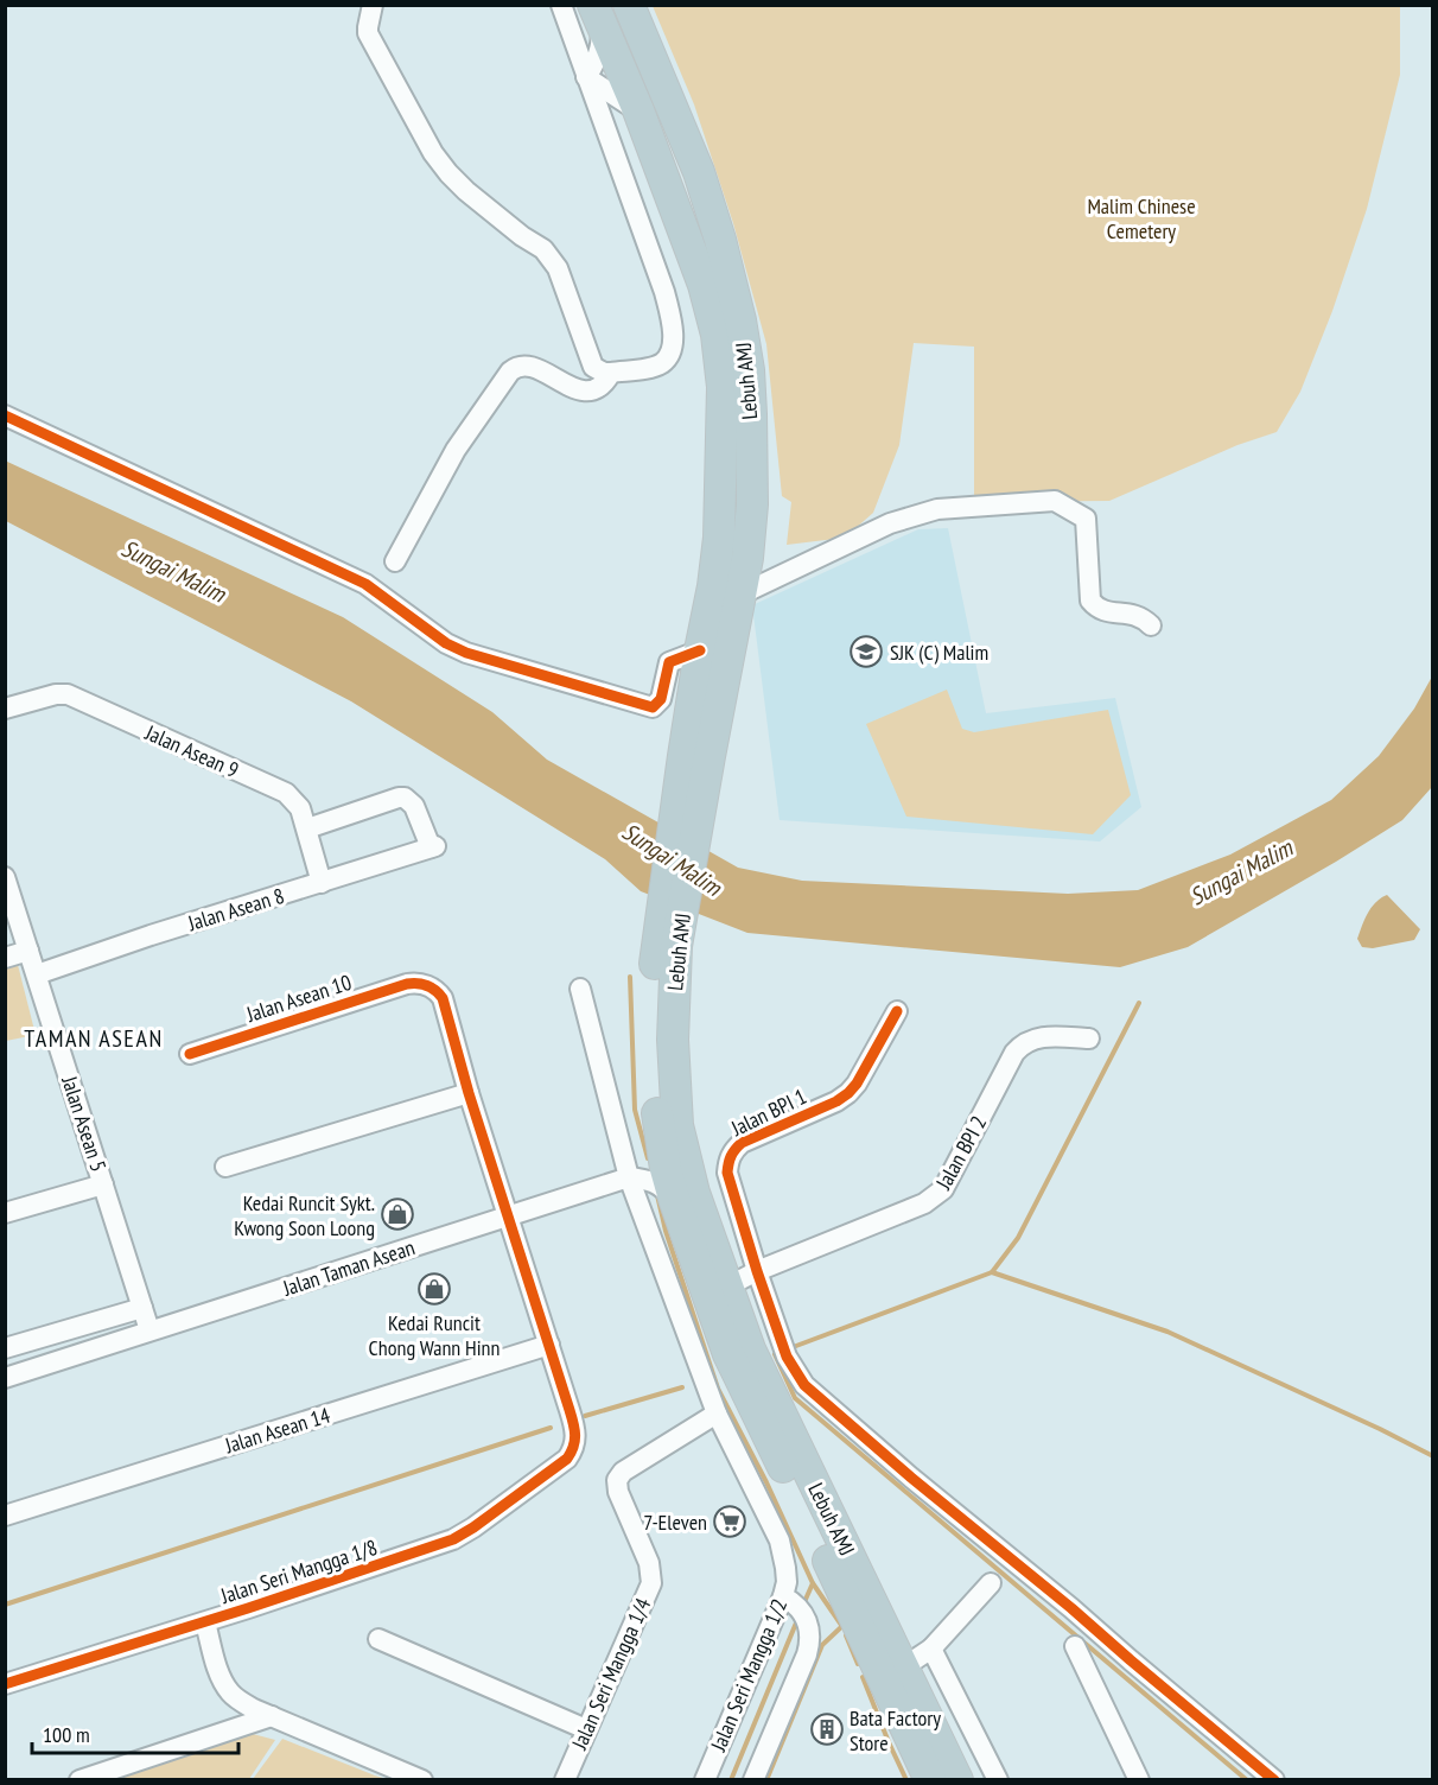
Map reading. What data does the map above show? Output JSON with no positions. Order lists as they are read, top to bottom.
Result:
{
  "streets": {
    "highway": ["Lebuh AMJ"],
    "street": [
      "Jalan Asean 9",
      "Jalan Asean 8",
      "Jalan Asean 10",
      "Jalan BPI 1",
      "Jalan Asean 5",
      "Jalan BPI 2",
      "Jalan Taman Asean",
      "Jalan Asean 14",
      "Jalan Seri Mangga 1/8",
      "Jalan Seri Mangga 1/4",
      "Jalan Seri Mangga 1/2"
    ]
  },
  "crossings": [
    ["Lebuh AMJ", "Jalan BPI 2"],
    ["Jalan Asean 9", "Jalan Asean 8"],
    ["Jalan Asean 8", "Jalan Asean 5"],
    ["Jalan BPI 1", "Jalan BPI 2"],
    ["Jalan Asean 5", "Jalan Taman Asean"],
    ["Jalan Taman Asean", "Jalan Seri Mangga 1/2"],
    ["Jalan Asean 14", "Jalan Seri Mangga 1/8"],
    ["Jalan Seri Mangga 1/4", "Jalan Seri Mangga 1/2"]
  ],
  "districts": ["TAMAN ASEAN"],
  "water": ["Sungai Malim"],
  "parks": ["Malim Chinese Cemetery"],
  "places": {
    "school or university": ["SJK (C) Malim"],
    "shop": ["Kedai Runcit Sykt. Kwong Soon Loong", "Kedai Runcit Chong Wann Hinn"],
    "supermarket": ["7-Eleven"],
    "building": ["Bata Factory Store"]
  },
  "scale_bar": "100 m"
}
